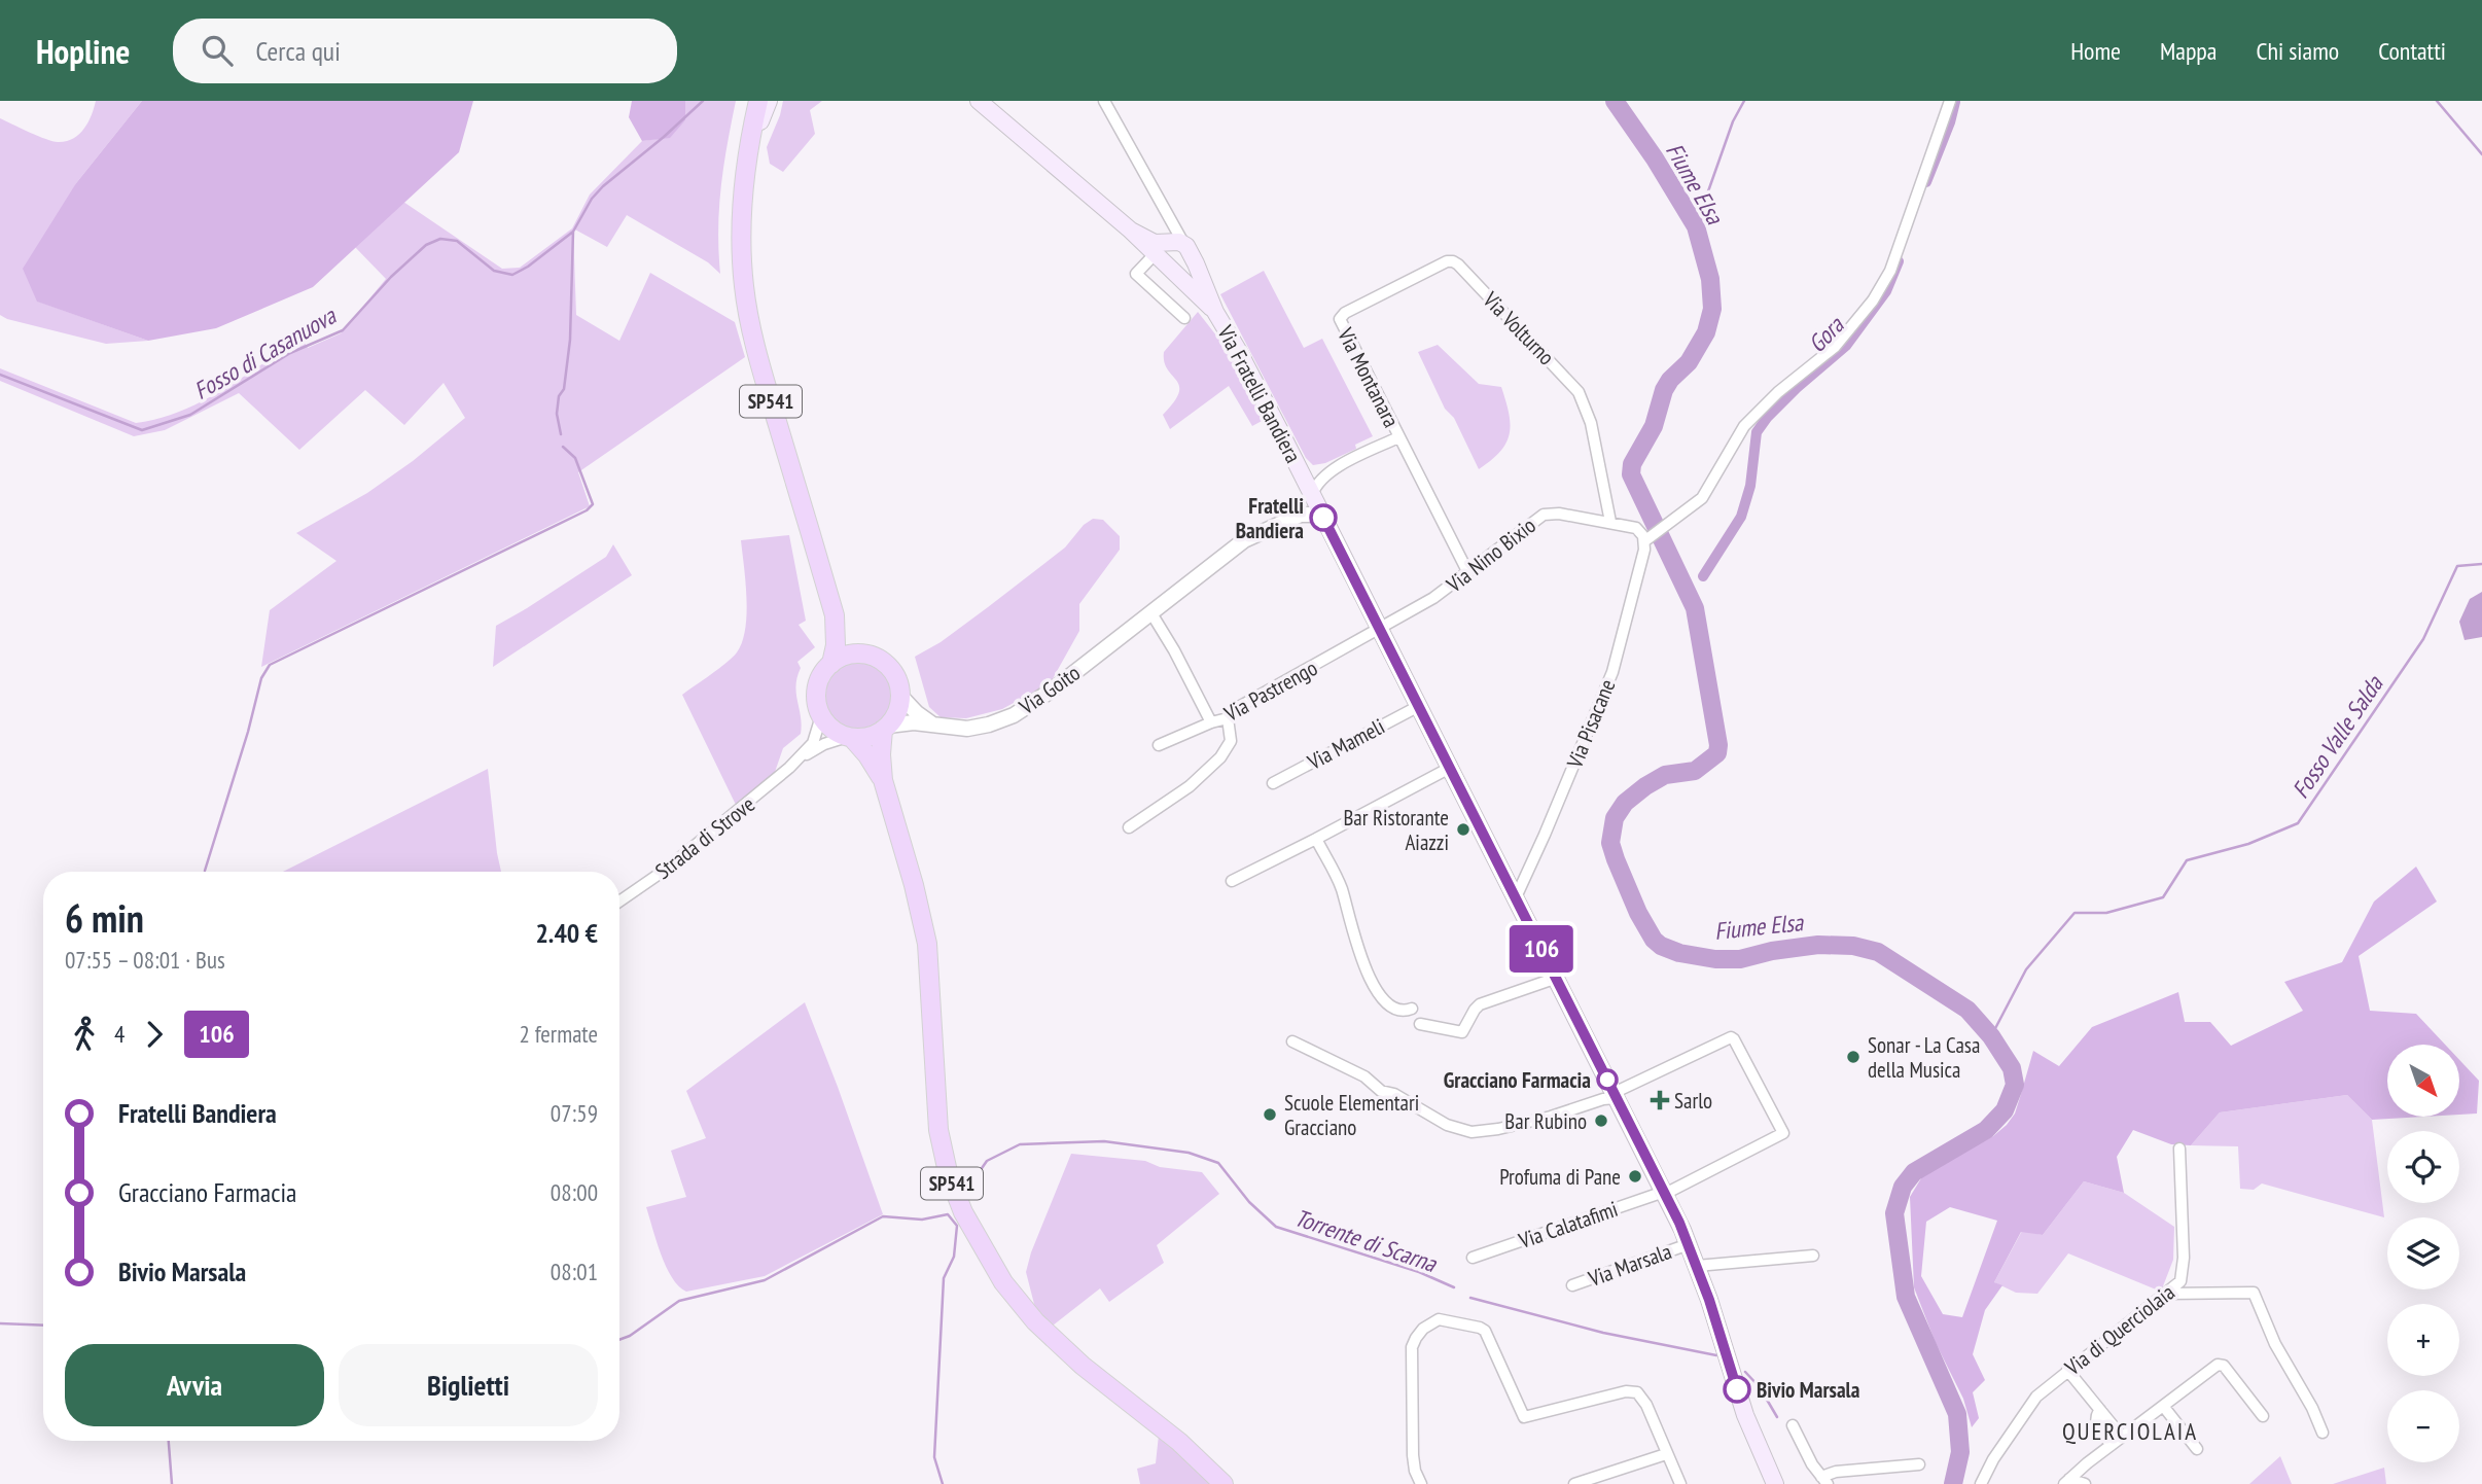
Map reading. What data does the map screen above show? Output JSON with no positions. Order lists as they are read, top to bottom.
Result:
{
  "streets": {
    "main road": ["Via Fratelli Bandiera", "SP541"],
    "street": [
      "Via Volturno",
      "Via Montanara",
      "Via Nino Bixio",
      "Via Goito",
      "Via Pastrengo",
      "Via Pisacane",
      "Via Mameli",
      "Strada di Strove",
      "Via Calatafimi",
      "Via Marsala",
      "Via di Querciolaia"
    ]
  },
  "crossings": [
    ["Via Volturno", "Via Montanara"],
    ["Via Volturno", "Via Nino Bixio"],
    ["Via Montanara", "Via Fratelli Bandiera"],
    ["Via Montanara", "Via Nino Bixio"],
    ["Via Montanara", "Via Goito"],
    ["Via Fratelli Bandiera", "Via Nino Bixio"],
    ["Via Fratelli Bandiera", "Via Goito"],
    ["Via Fratelli Bandiera", "Via Pastrengo"],
    ["Via Fratelli Bandiera", "Via Pisacane"],
    ["Via Fratelli Bandiera", "Via Mameli"],
    ["Via Fratelli Bandiera", "Via Calatafimi"],
    ["Via Fratelli Bandiera", "Via Marsala"],
    ["SP541", "Via Goito"],
    ["SP541", "Strada di Strove"],
    ["Via Nino Bixio", "Via Pastrengo"],
    ["Via Nino Bixio", "Via Pisacane"],
    ["Via Goito", "Strada di Strove"]
  ],
  "districts": ["QUERCIOLAIA"],
  "water": [
    "Fiume Elsa",
    "Gora",
    "Fosso di Casanuova",
    "Fosso Valle Salda",
    "Torrente di Scarna"
  ],
  "places": {
    "other": [
      "Fratelli Bandiera",
      "Bar Ristorante Aiazzi",
      "Sonar - La Casa della Musica",
      "Gracciano Farmacia",
      "Scuole Elementari Gracciano",
      "Bar Rubino",
      "Profuma di Pane",
      "Bivio Marsala"
    ],
    "health": ["Sarlo"]
  },
  "lines": ["bus line 106"],
  "north": "bottom right",
  "page": {
    "header": "Hopline",
    "search": "Cerca qui",
    "nav": [
      "Home",
      "Mappa",
      "Chi siamo",
      "Contatti"
    ],
    "on_map": "106",
    "heading": ["6 min", "07:55 – 08:01 · Bus", "2.40 €"],
    "legs": ["4", "106", "2 fermate"],
    "map_buttons": ["+", "−"],
    "list": [
      {
        "name": "Fratelli Bandiera",
        "value": "07:59"
      },
      {
        "name": "Gracciano Farmacia",
        "value": "08:00"
      },
      {
        "name": "Bivio Marsala",
        "value": "08:01"
      }
    ],
    "buttons": ["Avvia", "Biglietti"]
  }
}
